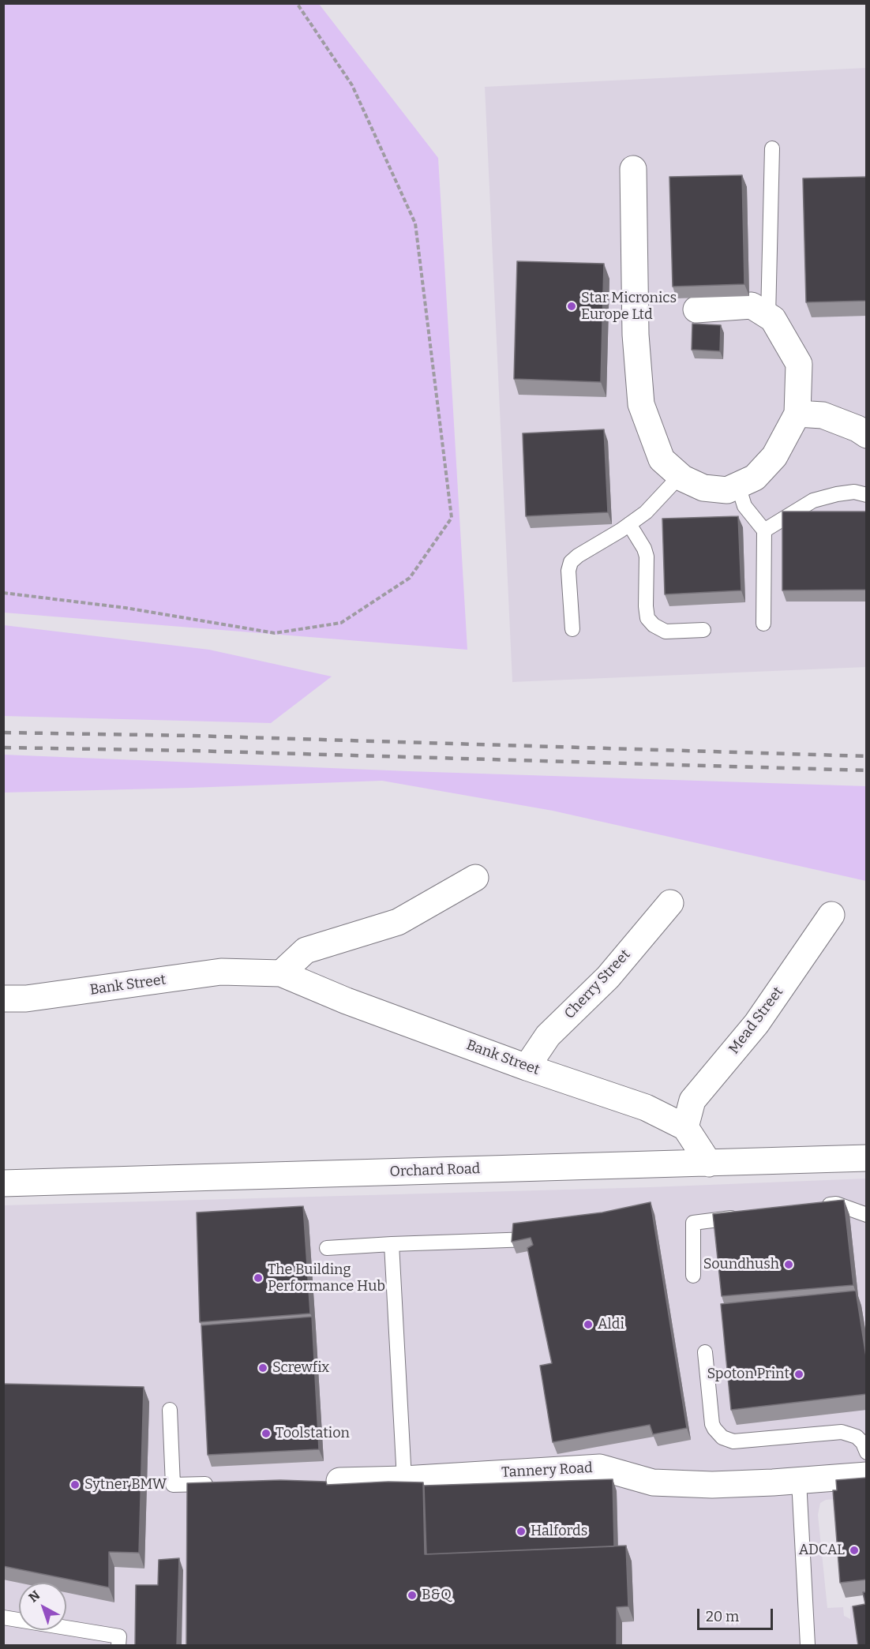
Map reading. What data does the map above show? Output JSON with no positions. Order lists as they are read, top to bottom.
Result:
{
  "streets": {
    "street": [
      "Cherry Street",
      "Bank Street",
      "Mead Street",
      "Orchard Road",
      "Tannery Road"
    ]
  },
  "crossings": [
    ["Cherry Street", "Bank Street"],
    ["Bank Street", "Mead Street"],
    ["Bank Street", "Orchard Road"]
  ],
  "places": [
    "Star Micronics Europe Ltd",
    "Soundhush",
    "The Building Performance Hub",
    "Aldi",
    "Screwfix",
    "Spoton Print",
    "Toolstation",
    "Sytner BMW",
    "Halfords",
    "ADCAL",
    "B&Q"
  ],
  "scale_bar": "20 m",
  "north": "top left"
}
